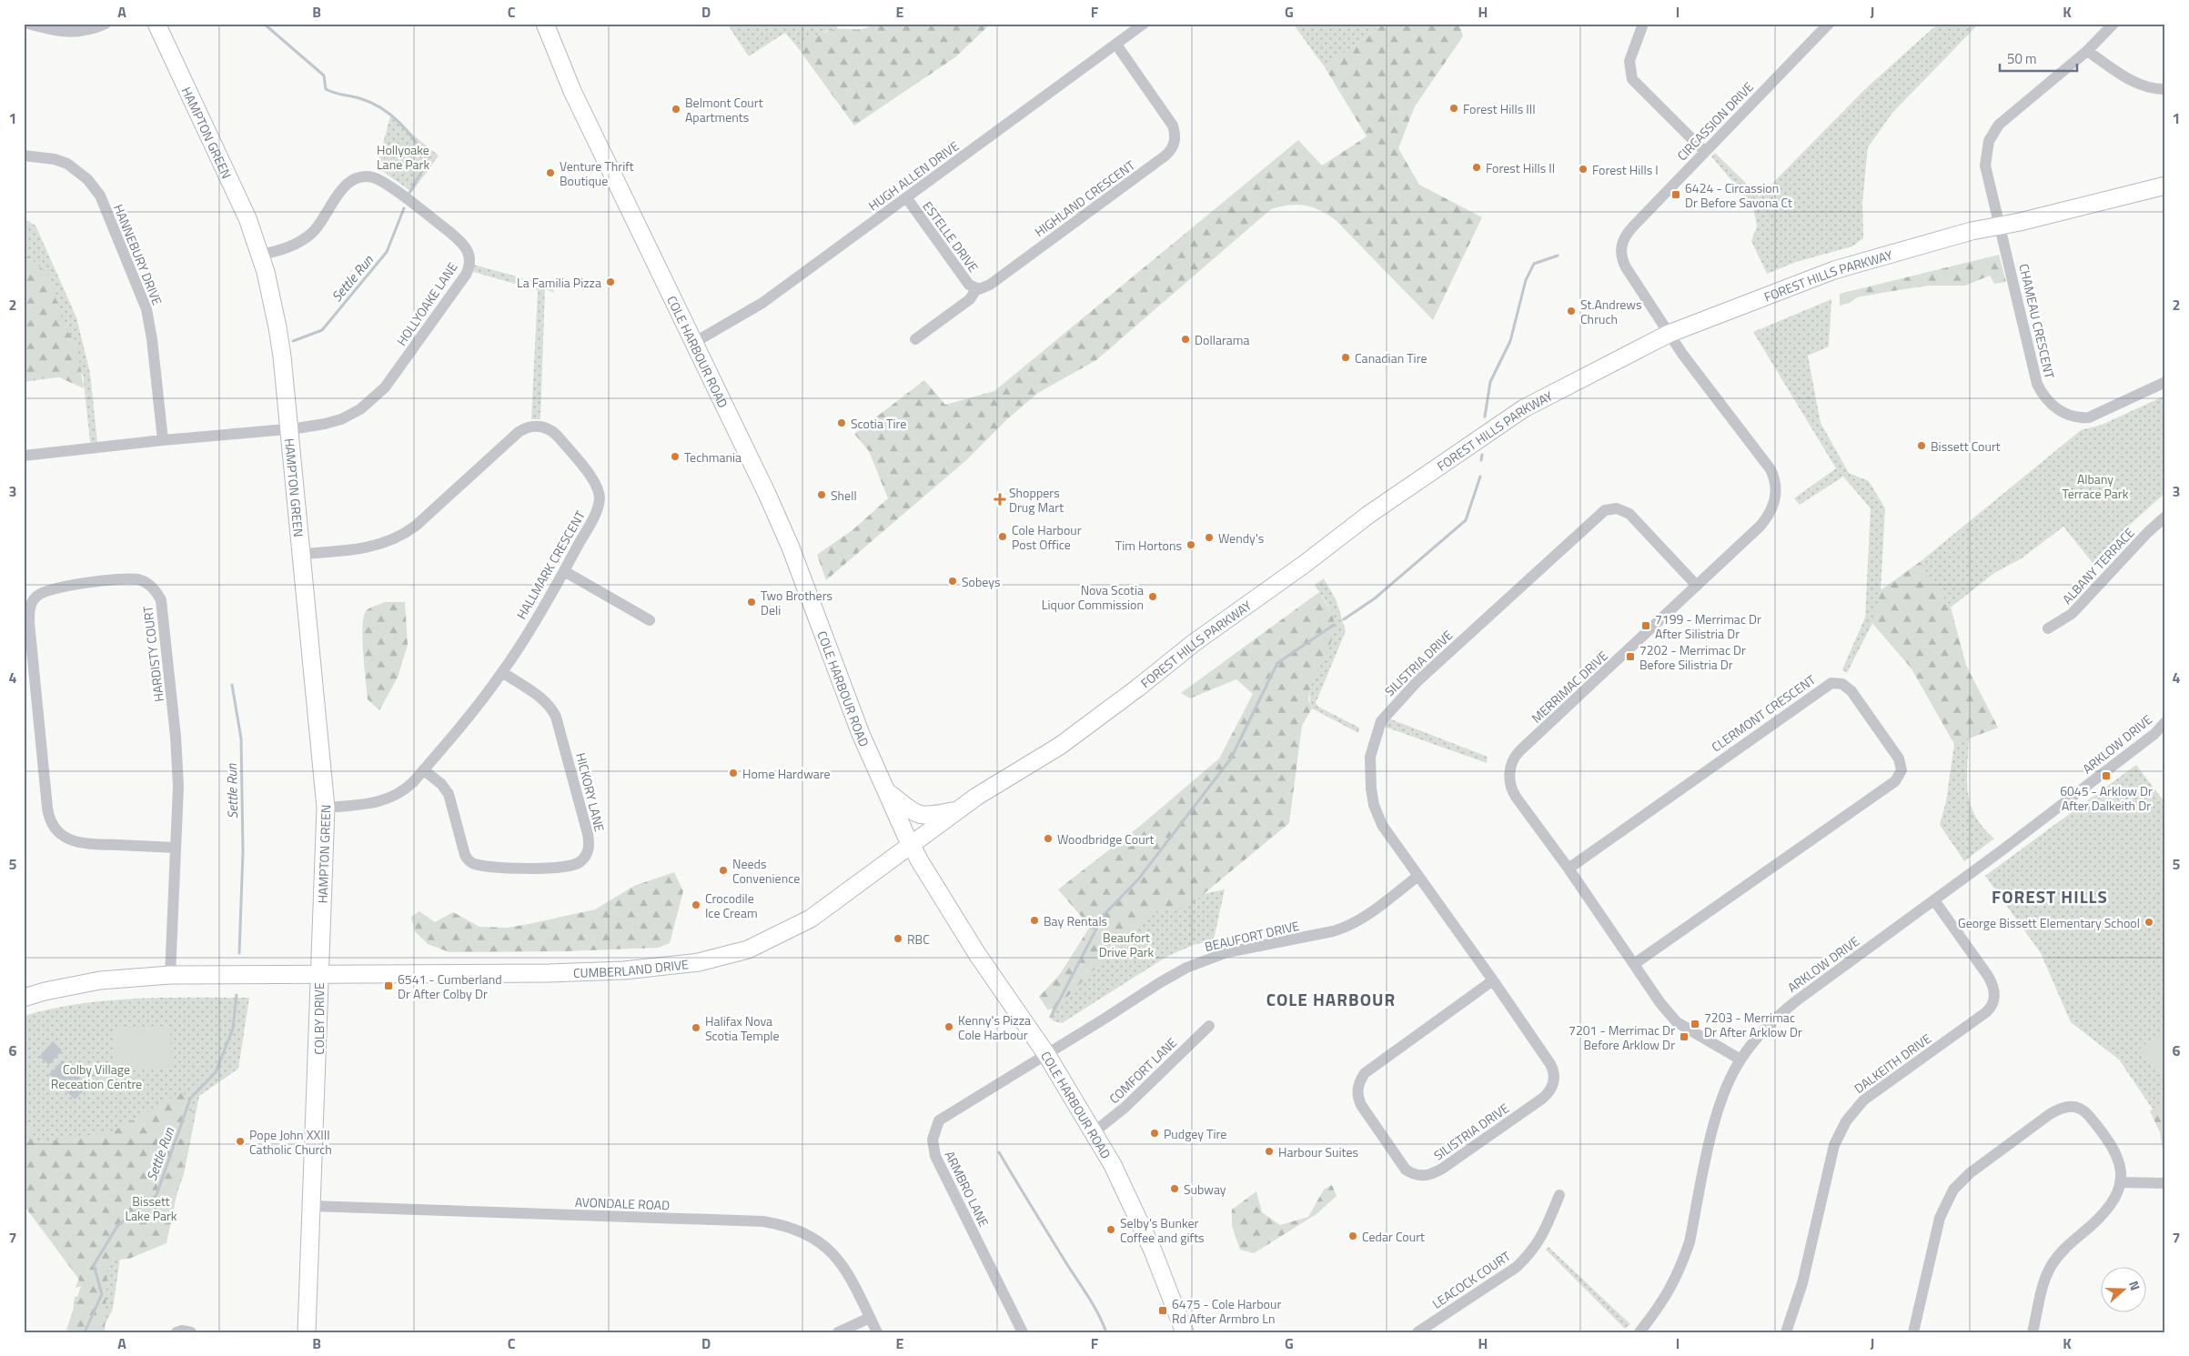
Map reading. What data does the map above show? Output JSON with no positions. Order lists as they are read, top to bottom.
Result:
{
  "streets": {
    "main road": [
      "HAMPTON GREEN",
      "FOREST HILLS PARKWAY",
      "COLE HARBOUR ROAD",
      "CUMBERLAND DRIVE",
      "COLBY DRIVE"
    ],
    "street": [
      "CIRCASSION DRIVE",
      "HUGH ALLEN DRIVE",
      "HIGHLAND CRESCENT",
      "ESTELLE DRIVE",
      "HANNEBURY DRIVE",
      "HOLLYOAKE LANE",
      "CHAMEAU CRESCENT",
      "HALLMARK CRESCENT",
      "ALBANY TERRACE",
      "HARDISTY COURT",
      "SILISTRIA DRIVE",
      "MERRIMAC DRIVE",
      "CLERMONT CRESCENT",
      "ARKLOW DRIVE",
      "HICKORY LANE",
      "BEAUFORT DRIVE",
      "DALKEITH DRIVE",
      "COMFORT LANE",
      "ARMBRO LANE",
      "AVONDALE ROAD",
      "LEACOCK COURT"
    ]
  },
  "crossings": [
    ["CIRCASSION DRIVE", "FOREST HILLS PARKWAY"],
    ["CIRCASSION DRIVE", "MERRIMAC DRIVE"],
    ["HAMPTON GREEN", "HOLLYOAKE LANE"],
    ["HAMPTON GREEN", "HALLMARK CRESCENT"],
    ["HAMPTON GREEN", "CUMBERLAND DRIVE"],
    ["HAMPTON GREEN", "COLBY DRIVE"],
    ["HUGH ALLEN DRIVE", "HIGHLAND CRESCENT"],
    ["HUGH ALLEN DRIVE", "ESTELLE DRIVE"],
    ["HUGH ALLEN DRIVE", "COLE HARBOUR ROAD"],
    ["HIGHLAND CRESCENT", "ESTELLE DRIVE"],
    ["FOREST HILLS PARKWAY", "CHAMEAU CRESCENT"],
    ["FOREST HILLS PARKWAY", "COLE HARBOUR ROAD"],
    ["FOREST HILLS PARKWAY", "MERRIMAC DRIVE"],
    ["FOREST HILLS PARKWAY", "CUMBERLAND DRIVE"],
    ["COLE HARBOUR ROAD", "BEAUFORT DRIVE"],
    ["COLE HARBOUR ROAD", "CUMBERLAND DRIVE"],
    ["COLE HARBOUR ROAD", "COMFORT LANE"],
    ["COLE HARBOUR ROAD", "ARMBRO LANE"],
    ["HALLMARK CRESCENT", "HICKORY LANE"],
    ["HARDISTY COURT", "COLBY DRIVE"],
    ["SILISTRIA DRIVE", "MERRIMAC DRIVE"],
    ["SILISTRIA DRIVE", "BEAUFORT DRIVE"],
    ["MERRIMAC DRIVE", "CLERMONT CRESCENT"],
    ["MERRIMAC DRIVE", "ARKLOW DRIVE"],
    ["ARKLOW DRIVE", "DALKEITH DRIVE"],
    ["BEAUFORT DRIVE", "ARMBRO LANE"],
    ["CUMBERLAND DRIVE", "COLBY DRIVE"],
    ["COLBY DRIVE", "AVONDALE ROAD"]
  ],
  "districts": ["FOREST HILLS", "COLE HARBOUR"],
  "water": ["Settle Run"],
  "parks": [
    "Hollyoake Lane Park",
    "Albany Terrace Park",
    "Beaufort Drive Park",
    "Colby Village Receation Centre",
    "Bissett Lake Park"
  ],
  "places": {
    "other": [
      "Forest Hills III",
      "Belmont Court Apartments",
      "Forest Hills II",
      "Forest Hills I",
      "Venture Thrift Boutique",
      "La Familia Pizza",
      "St.Andrews Chruch",
      "Dollarama",
      "Canadian Tire",
      "Scotia Tire",
      "Bissett Court",
      "Techmania",
      "Shell",
      "Cole Harbour Post Office",
      "Wendy's",
      "Tim Hortons",
      "Sobeys",
      "Nova Scotia Liquor Commission",
      "Two Brothers Deli",
      "Home Hardware",
      "Woodbridge Court",
      "Needs Convenience",
      "Crocodile Ice Cream",
      "Bay Rentals",
      "George Bissett Elementary School",
      "RBC",
      "Kenny's Pizza Cole Harbour",
      "Halifax Nova Scotia Temple",
      "Pudgey Tire",
      "Pope John XXIII Catholic Church",
      "Harbour Suites",
      "Subway",
      "Selby's Bunker Coffee and gifts",
      "Cedar Court"
    ],
    "transit": [
      "6424 - Circassion Dr Before Savona Ct",
      "7199 - Merrimac Dr After Silistria Dr",
      "7202 - Merrimac Dr Before Silistria Dr",
      "6045 - Arklow Dr After Dalkeith Dr",
      "6541 - Cumberland Dr After Colby Dr",
      "7203 - Merrimac Dr After Arklow Dr",
      "7201 - Merrimac Dr Before Arklow Dr",
      "6475 - Cole Harbour Rd After Armbro Ln"
    ],
    "health": ["Shoppers Drug Mart"]
  },
  "scale_bar": "50 m",
  "north": "right",
  "grid": {
    "columns": [
      "A",
      "B",
      "C",
      "D",
      "E",
      "F",
      "G",
      "H",
      "I",
      "J",
      "K"
    ],
    "rows": [
      "1",
      "2",
      "3",
      "4",
      "5",
      "6",
      "7"
    ]
  }
}
